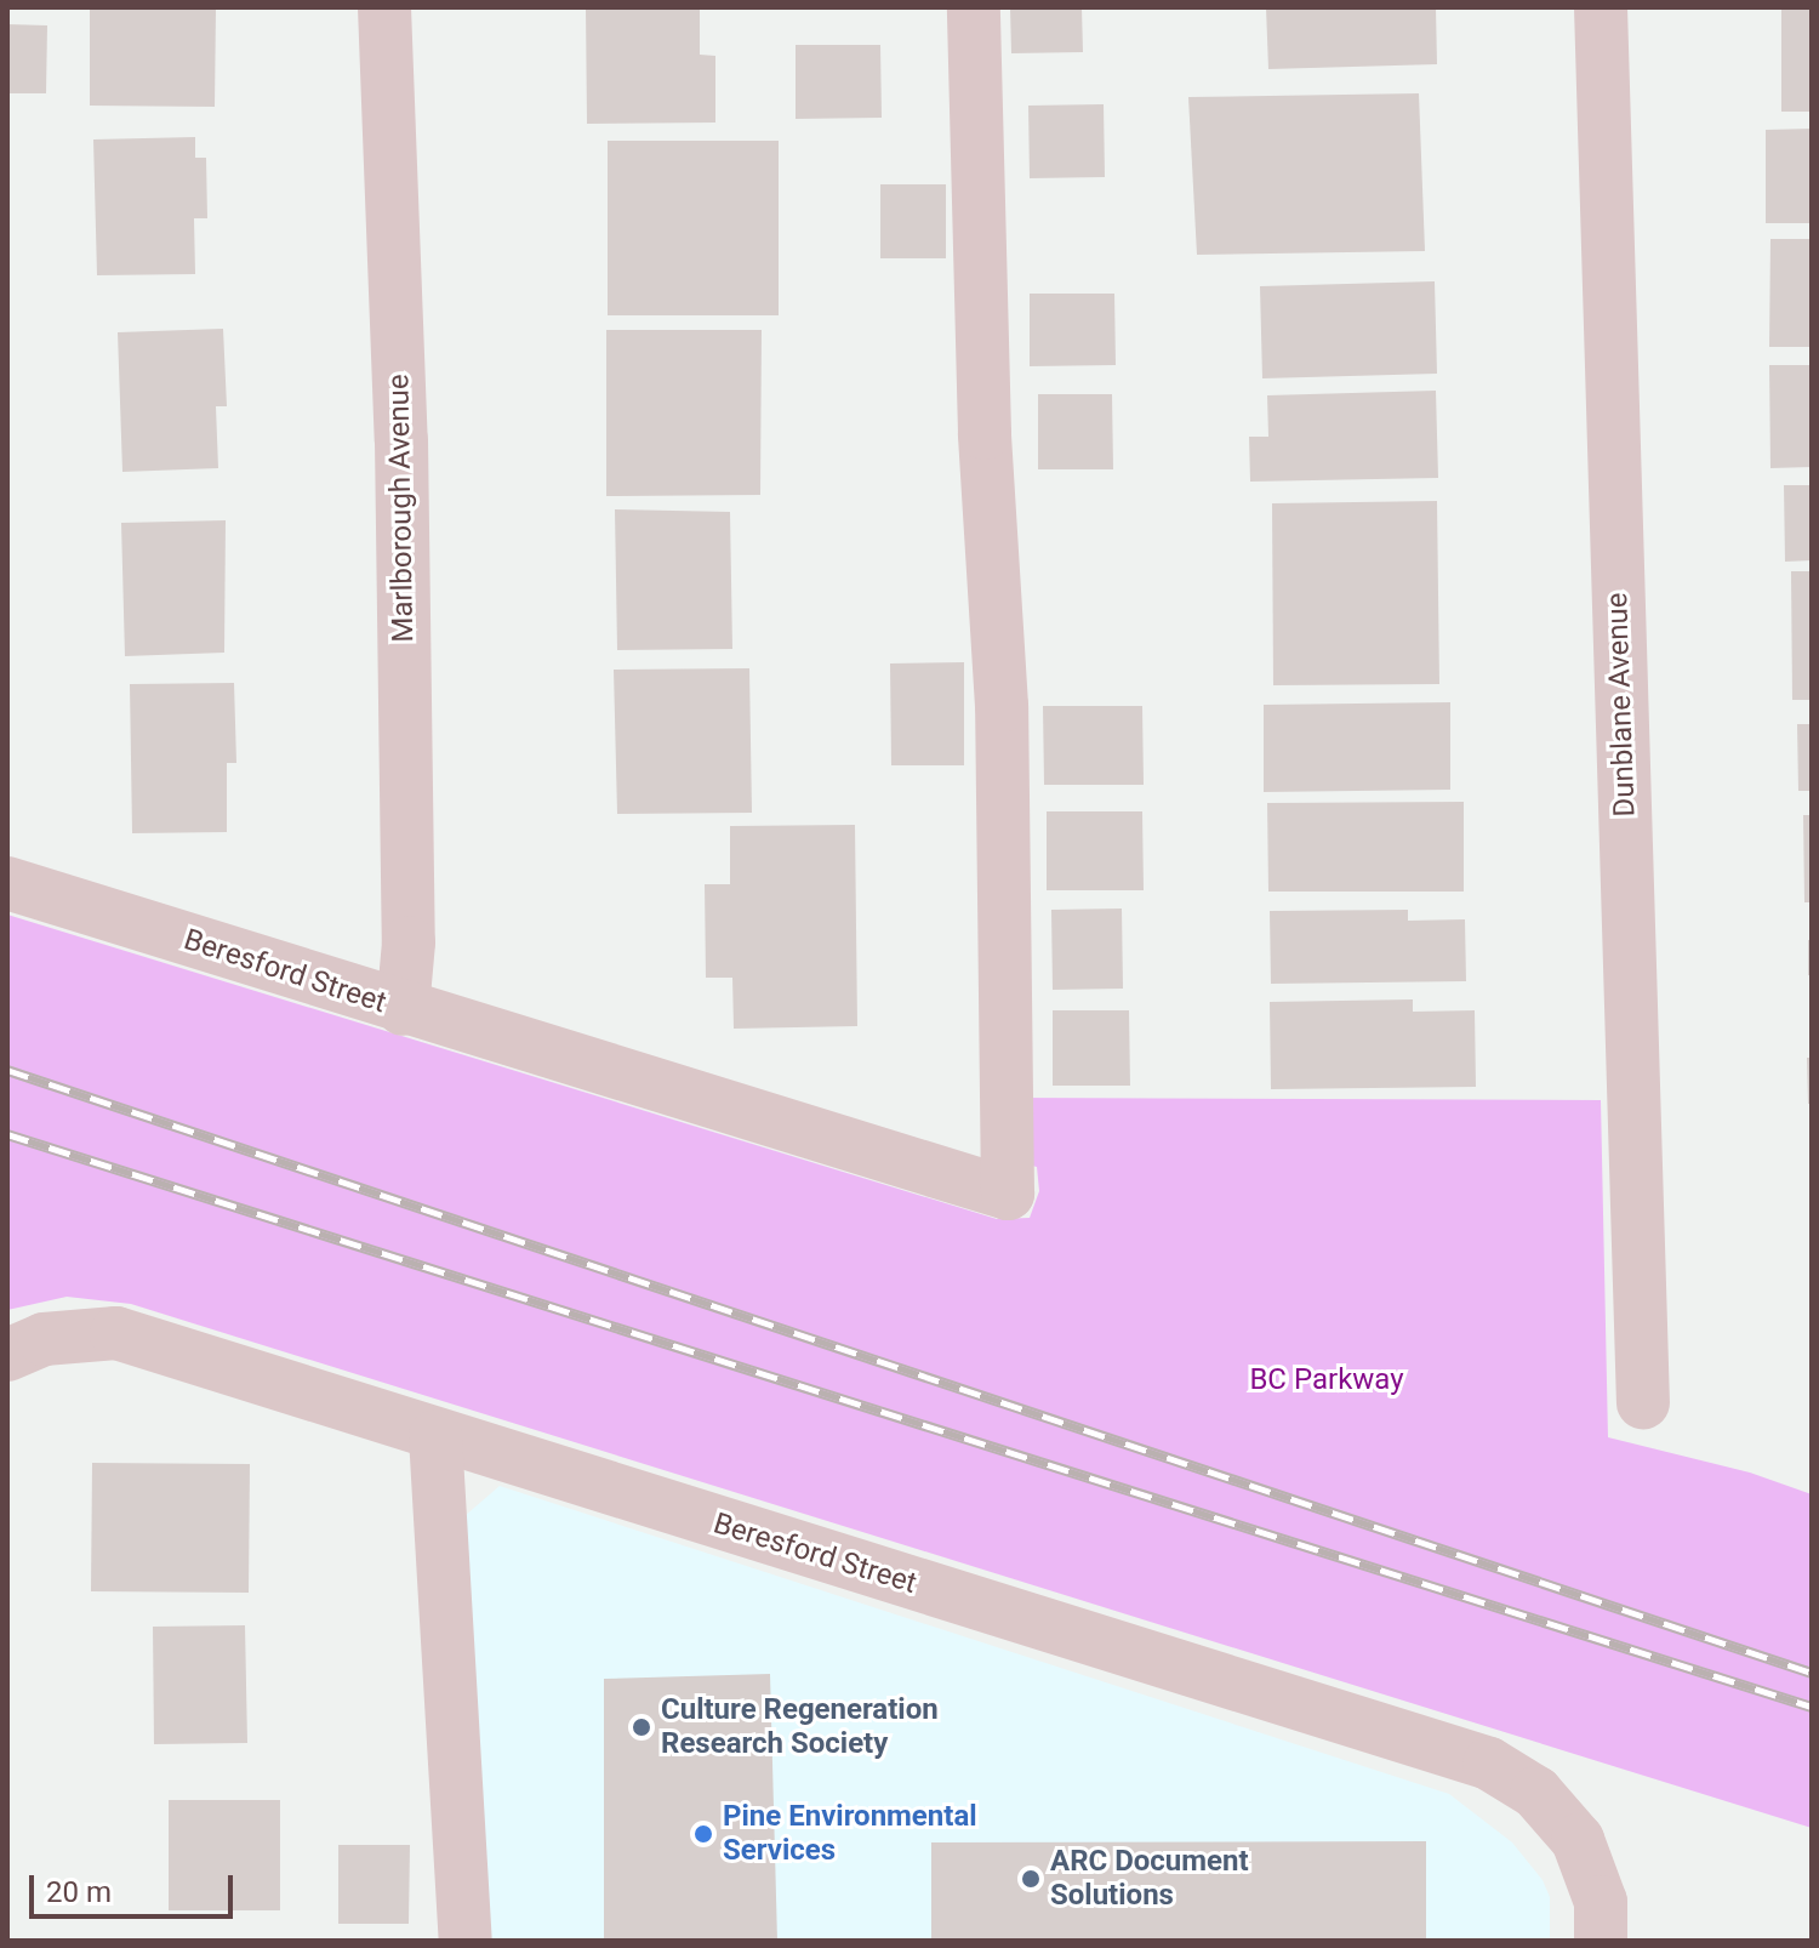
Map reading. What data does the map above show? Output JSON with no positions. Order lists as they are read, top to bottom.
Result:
{
  "streets": {
    "street": ["Marlborough Avenue", "Dunblane Avenue", "Beresford Street"]
  },
  "crossings": [
    ["Marlborough Avenue", "Beresford Street"]
  ],
  "parks": ["BC Parkway"],
  "places": ["Culture Regeneration Research Society", "Pine Environmental Services", "ARC Document Solutions"],
  "scale_bar": "20 m"
}
